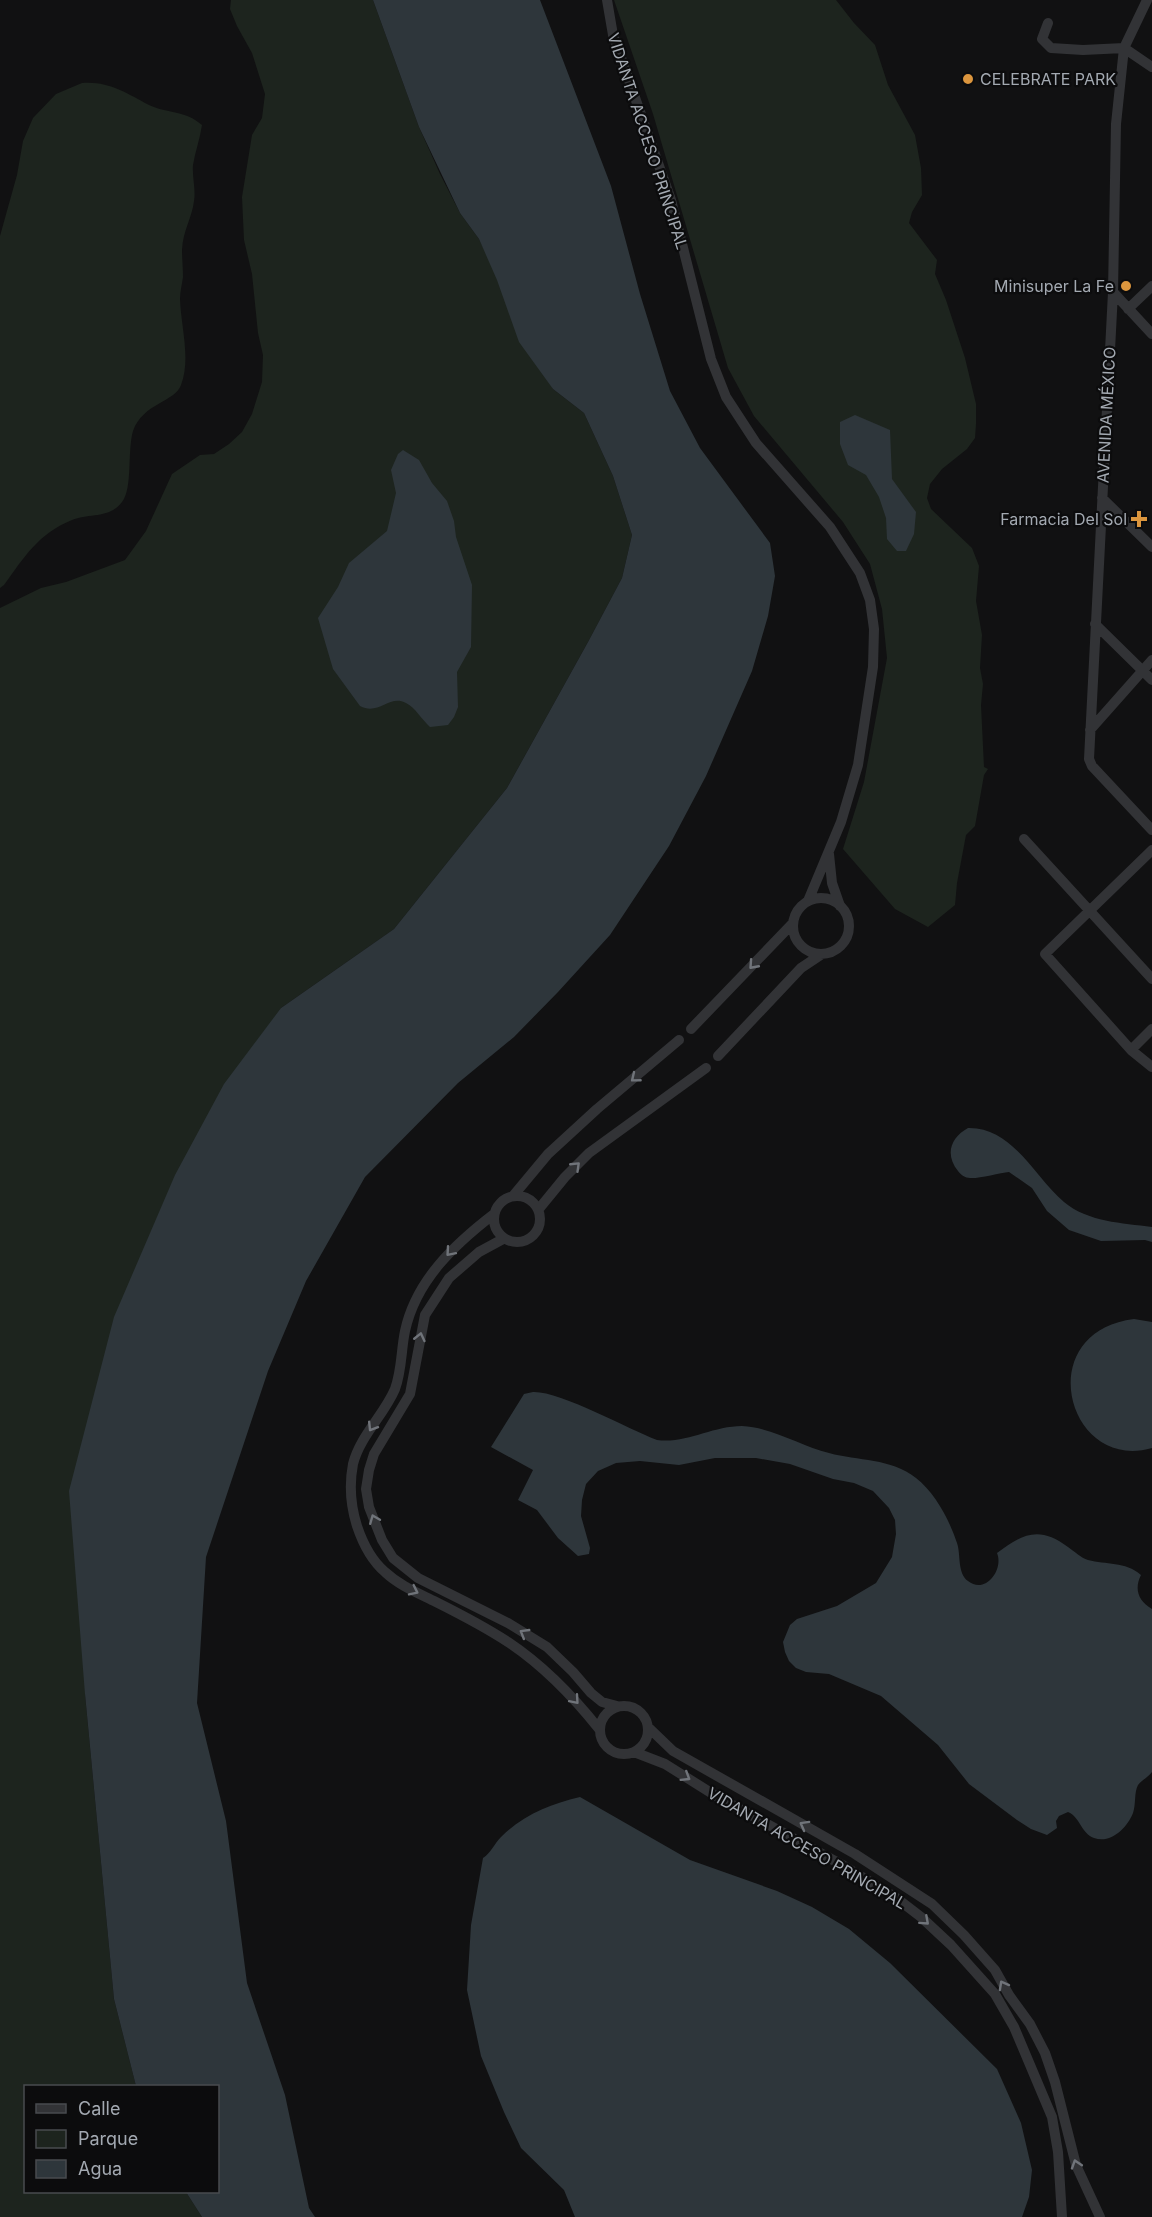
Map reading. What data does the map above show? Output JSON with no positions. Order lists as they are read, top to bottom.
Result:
{
  "streets": {
    "street": ["VIDANTA ACCESO PRINCIPAL", "AVENIDA MÉXICO"]
  },
  "places": {
    "other": ["CELEBRATE PARK", "Minisuper La Fe"],
    "health": ["Farmacia Del Sol"]
  },
  "legend": ["Calle", "Parque", "Agua"]
}
